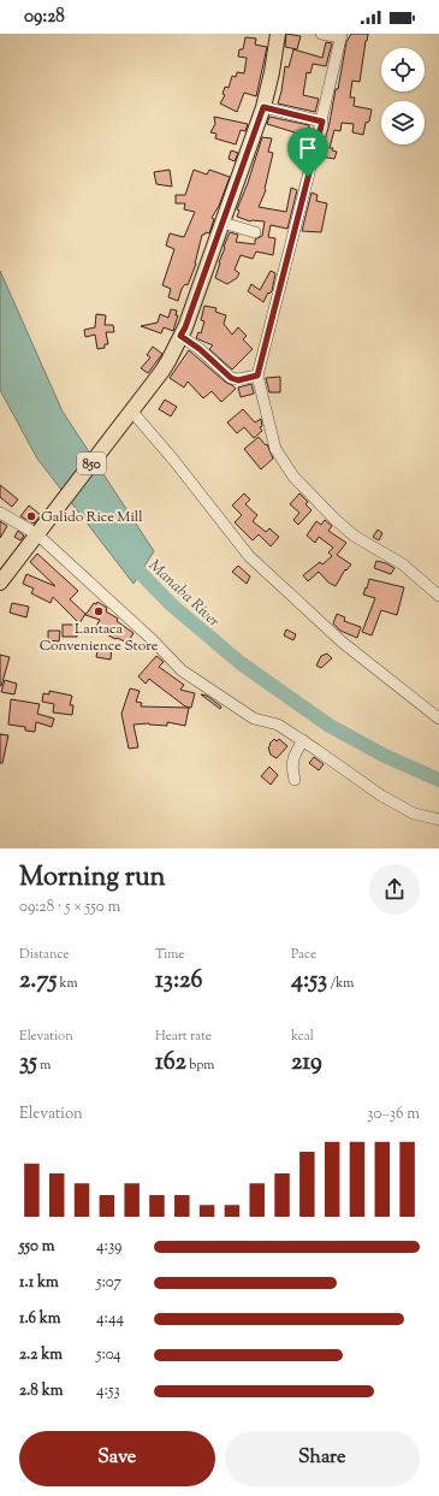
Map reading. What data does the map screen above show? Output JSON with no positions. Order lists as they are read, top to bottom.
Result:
{
  "streets": {
    "main road": ["850"]
  },
  "water": ["Manaba River"],
  "places": ["Galido Rice Mill", "Lantaca Convenience Store"],
  "page": {
    "status": "09:28",
    "heading": ["Morning run", "09:28 · 5 × 550 m"],
    "stats": [
      ["Distance", "2.75 km"],
      ["Time", "13:26"],
      ["Pace", "4:53 /km"],
      ["Elevation", "35 m"],
      ["Heart rate", "162 bpm"],
      ["kcal", "219"]
    ],
    "chart": ["Elevation", "30–36 m"],
    "list": [
      {
        "name": "550 m",
        "note": "4:39"
      },
      {
        "name": "1.1 km",
        "note": "5:07"
      },
      {
        "name": "1.6 km",
        "note": "4:44"
      },
      {
        "name": "2.2 km",
        "note": "5:04"
      },
      {
        "name": "2.8 km",
        "note": "4:53"
      }
    ],
    "buttons": ["Save", "Share"]
  }
}
